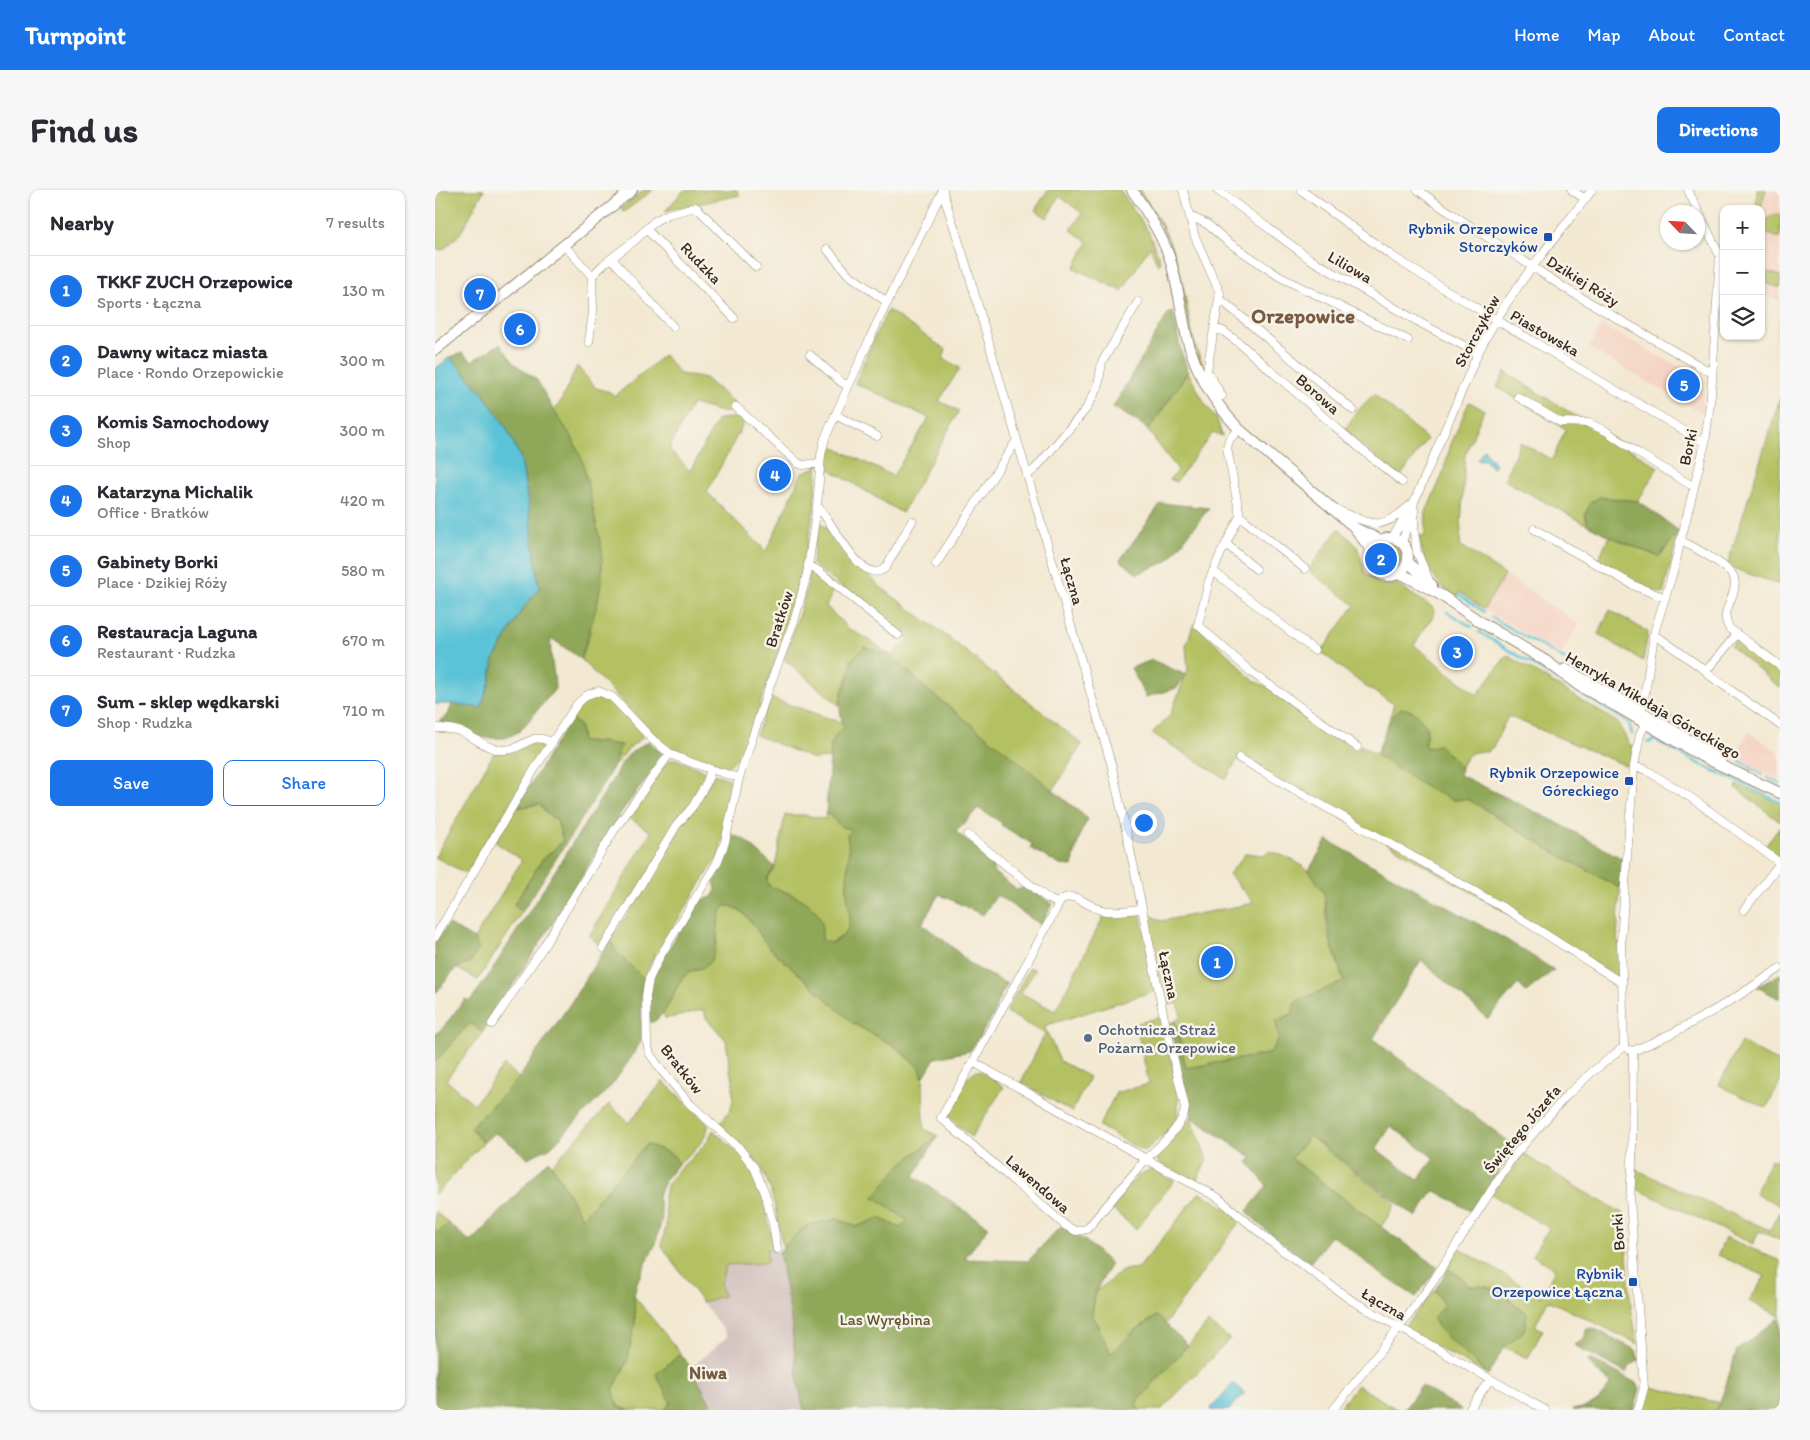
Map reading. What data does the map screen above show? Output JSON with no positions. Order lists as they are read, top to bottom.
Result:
{
  "streets": {
    "main road": ["Henryka Mikołaja Góreckiego"],
    "street": [
      "Rudzka",
      "Liliowa",
      "Dzikiej Róży",
      "Storczyków",
      "Piastowska",
      "Borowa",
      "Borki",
      "Łączna",
      "Bratków",
      "Świętego Józefa",
      "Lawendowa"
    ]
  },
  "crossings": [
    ["Liliowa", "Storczyków"],
    ["Dzikiej Róży", "Storczyków"],
    ["Dzikiej Róży", "Borki"],
    ["Storczyków", "Piastowska"],
    ["Storczyków", "Henryka Mikołaja Góreckiego"],
    ["Piastowska", "Borki"],
    ["Borki", "Henryka Mikołaja Góreckiego"],
    ["Borki", "Świętego Józefa"],
    ["Łączna", "Bratków"],
    ["Łączna", "Świętego Józefa"],
    ["Łączna", "Lawendowa"]
  ],
  "districts": ["Orzepowice", "Niwa"],
  "parks": ["Las Wyrębina"],
  "places": {
    "transit": ["Rybnik Orzepowice Storczyków", "Rybnik Orzepowice Góreckiego", "Rybnik Orzepowice Łączna"],
    "other": ["Ochotnicza Straż Pożarna Orzepowice"]
  },
  "north": "top left",
  "page": {
    "header": "Turnpoint",
    "nav": [
      "Home",
      "Map",
      "About",
      "Contact"
    ],
    "buttons": [
      "Directions",
      ["Save", "Share"]
    ],
    "title": "Find us",
    "heading": ["Nearby", "7 results"],
    "map_buttons": ["+", "−"],
    "list": [
      {
        "mark": "1",
        "name": "TKKF ZUCH Orzepowice",
        "note": "Sports · Łączna",
        "value": "130 m"
      },
      {
        "mark": "2",
        "name": "Dawny witacz miasta",
        "note": "Place · Rondo Orzepowickie",
        "value": "300 m"
      },
      {
        "mark": "3",
        "name": "Komis Samochodowy",
        "note": "Shop",
        "value": "300 m"
      },
      {
        "mark": "4",
        "name": "Katarzyna Michalik",
        "note": "Office · Bratków",
        "value": "420 m"
      },
      {
        "mark": "5",
        "name": "Gabinety Borki",
        "note": "Place · Dzikiej Róży",
        "value": "580 m"
      },
      {
        "mark": "6",
        "name": "Restauracja Laguna",
        "note": "Restaurant · Rudzka",
        "value": "670 m"
      },
      {
        "mark": "7",
        "name": "Sum - sklep wędkarski",
        "note": "Shop · Rudzka",
        "value": "710 m"
      }
    ],
    "pins": [
      "7",
      "6",
      "5",
      "4",
      "2",
      "3",
      "1"
    ]
  }
}
